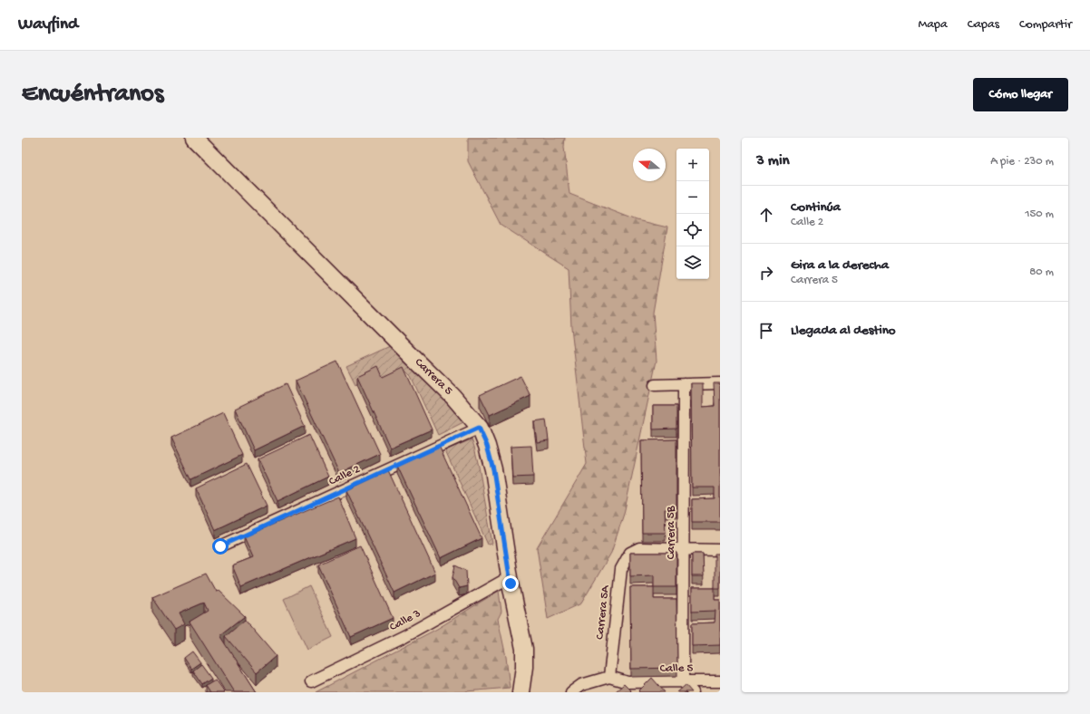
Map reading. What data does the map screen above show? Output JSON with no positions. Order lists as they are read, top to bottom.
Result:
{
  "streets": {
    "street": [
      "Carrera 5",
      "Calle 2",
      "Carrera 5B",
      "Carrera 5A",
      "Calle 3",
      "Calle 5"
    ]
  },
  "crossings": [
    ["Carrera 5", "Calle 2"],
    ["Carrera 5", "Calle 3"],
    ["Carrera 5B", "Carrera 5A"],
    ["Carrera 5B", "Calle 5"],
    ["Carrera 5A", "Calle 5"]
  ],
  "north": "left",
  "page": {
    "header": "Wayfind",
    "nav": ["Mapa", "Capas", "Compartir"],
    "buttons": "Cómo llegar",
    "title": "Encuéntranos",
    "heading": ["3 min", "A pie · 230 m"],
    "map_buttons": ["+", "−"],
    "list": [
      ["Continúa", "Calle 2", "150 m"],
      ["Gira a la derecha", "Carrera 5", "80 m"],
      "Llegada al destino"
    ]
  }
}
